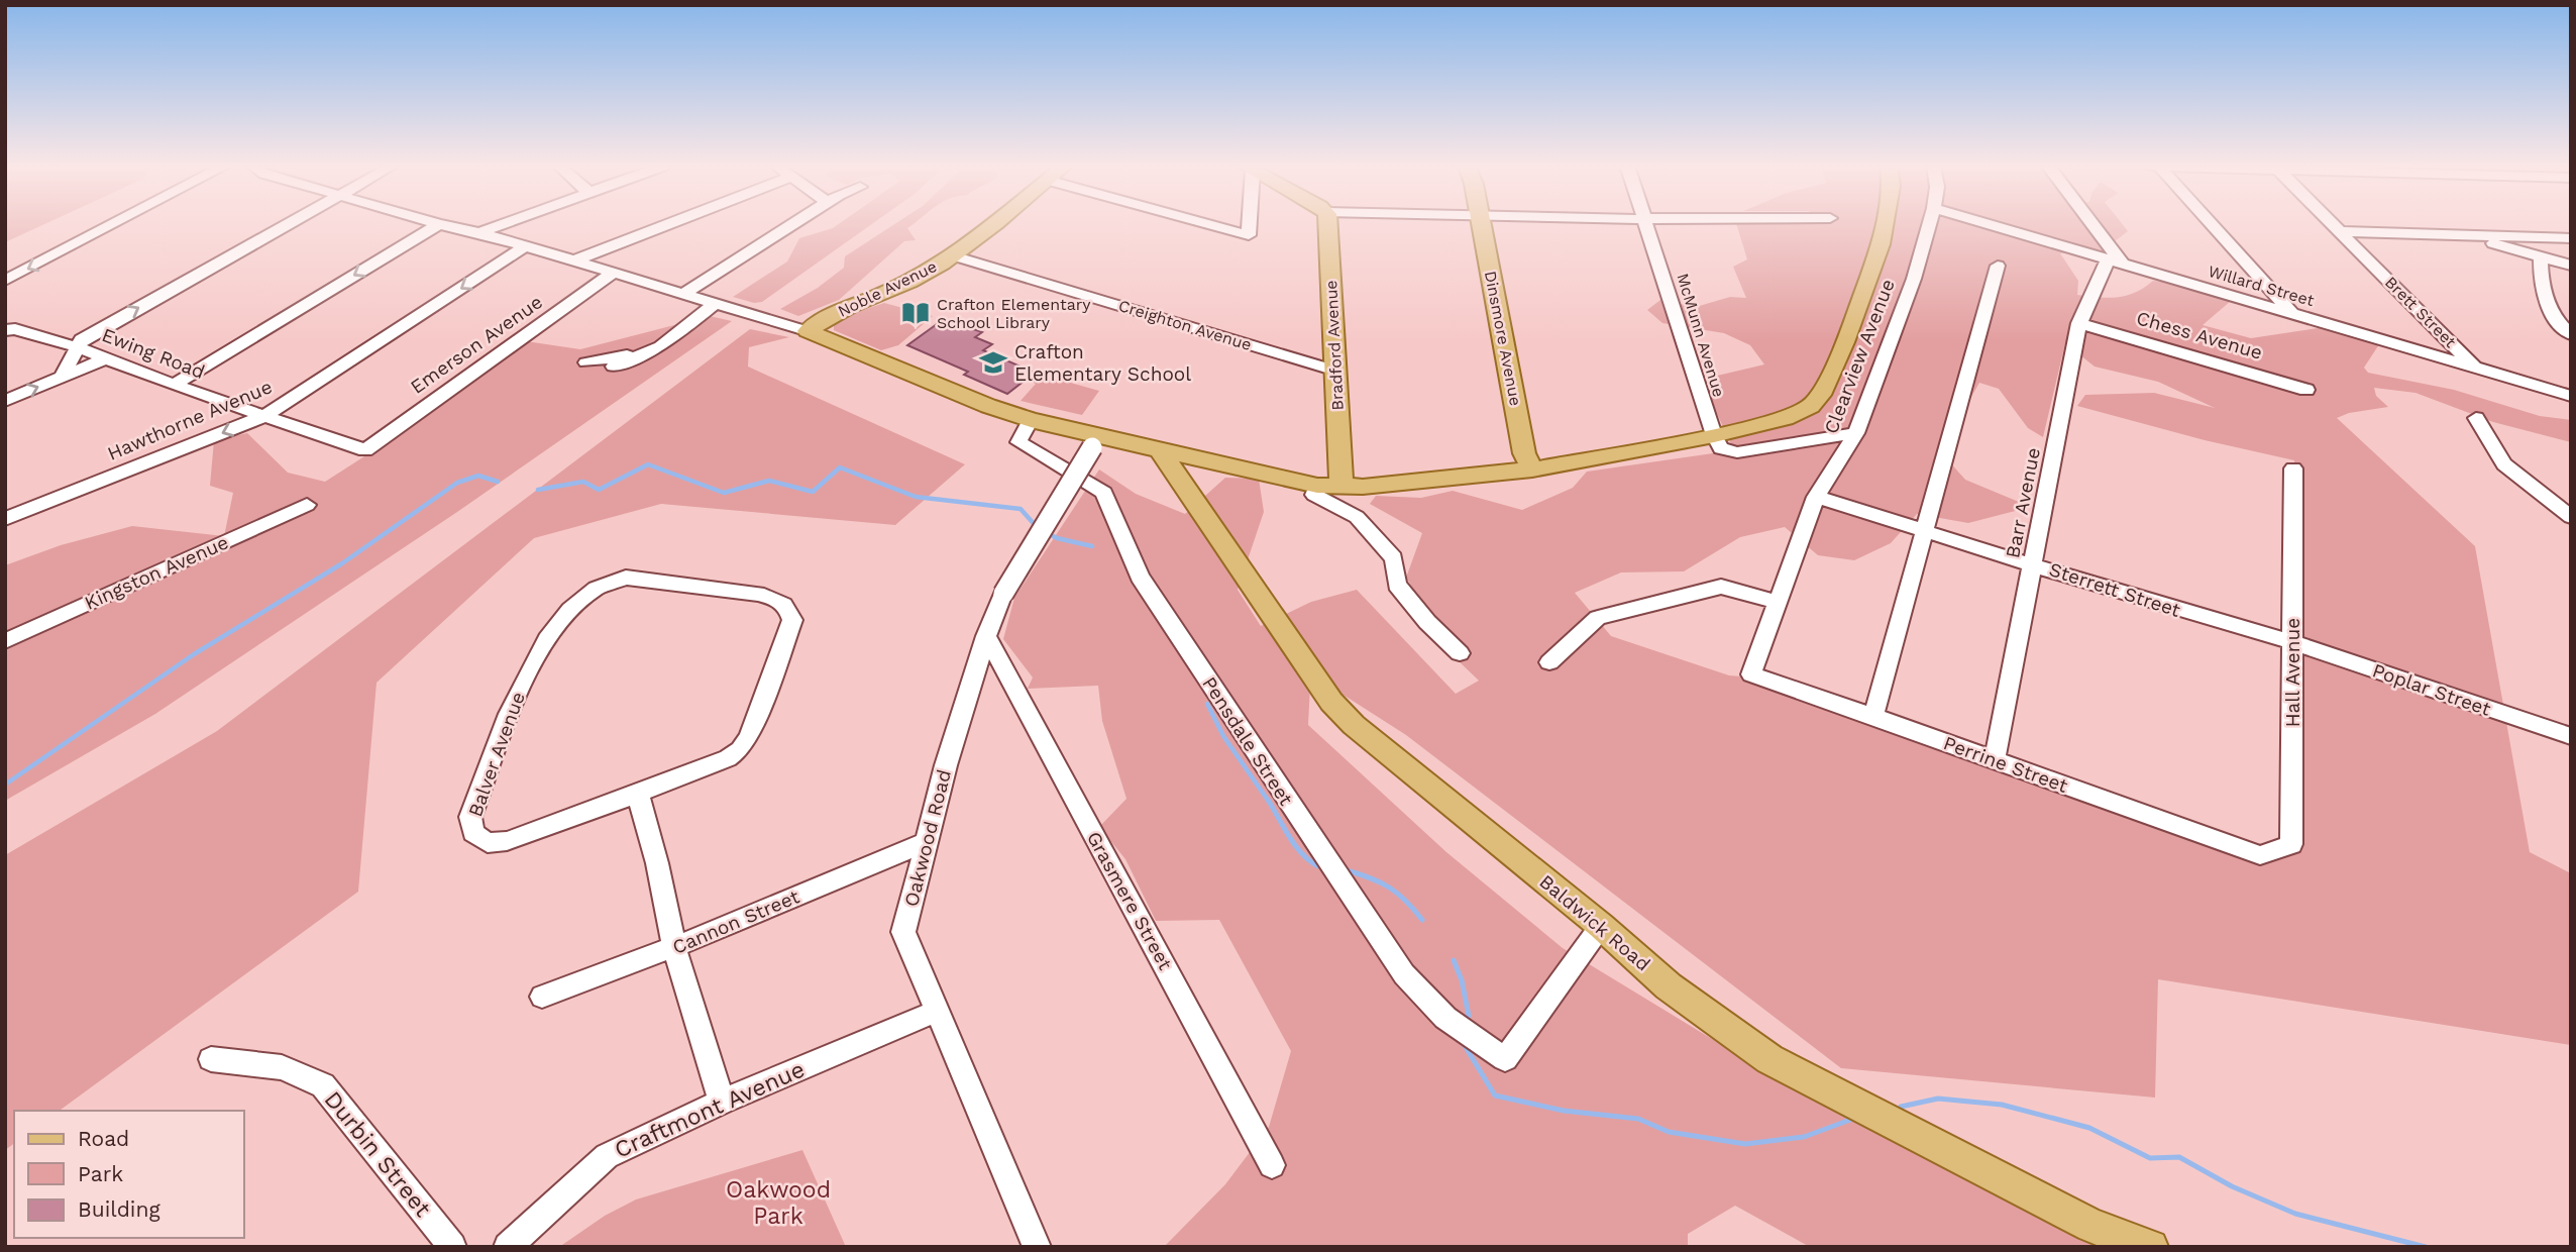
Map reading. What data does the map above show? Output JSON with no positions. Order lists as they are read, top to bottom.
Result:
{
  "streets": {
    "main road": [
      "Noble Avenue",
      "Dinsmore Avenue",
      "Bradford Avenue",
      "Baldwick Road"
    ],
    "street": [
      "Willard Street",
      "Brett Street",
      "Creighton Avenue",
      "McMunn Avenue",
      "Chess Avenue",
      "Emerson Avenue",
      "Ewing Road",
      "Clearview Avenue",
      "Hawthorne Avenue",
      "Barr Avenue",
      "Kingston Avenue",
      "Sterrett Street",
      "Hall Avenue",
      "Poplar Street",
      "Pensdale Street",
      "Balver Avenue",
      "Perrine Street",
      "Oakwood Road",
      "Grasmere Street",
      "Cannon Street",
      "Craftmont Avenue",
      "Durbin Street"
    ]
  },
  "crossings": [
    ["Willard Street", "Brett Street"],
    ["Willard Street", "Barr Avenue"],
    ["Noble Avenue", "Creighton Avenue"],
    ["Creighton Avenue", "Bradford Avenue"],
    ["Chess Avenue", "Barr Avenue"],
    ["Emerson Avenue", "Ewing Road"],
    ["Ewing Road", "Hawthorne Avenue"],
    ["Clearview Avenue", "Sterrett Street"],
    ["Clearview Avenue", "Perrine Street"],
    ["Barr Avenue", "Sterrett Street"],
    ["Barr Avenue", "Perrine Street"],
    ["Sterrett Street", "Hall Avenue"],
    ["Sterrett Street", "Poplar Street"],
    ["Hall Avenue", "Poplar Street"],
    ["Hall Avenue", "Perrine Street"],
    ["Pensdale Street", "Baldwick Road"],
    ["Oakwood Road", "Grasmere Street"],
    ["Oakwood Road", "Cannon Street"],
    ["Oakwood Road", "Craftmont Avenue"]
  ],
  "parks": ["Oakwood Park"],
  "places": {
    "library": ["Crafton Elementary School Library"],
    "school or university": ["Crafton Elementary School"]
  },
  "legend": ["Road", "Park", "Building"]
}
